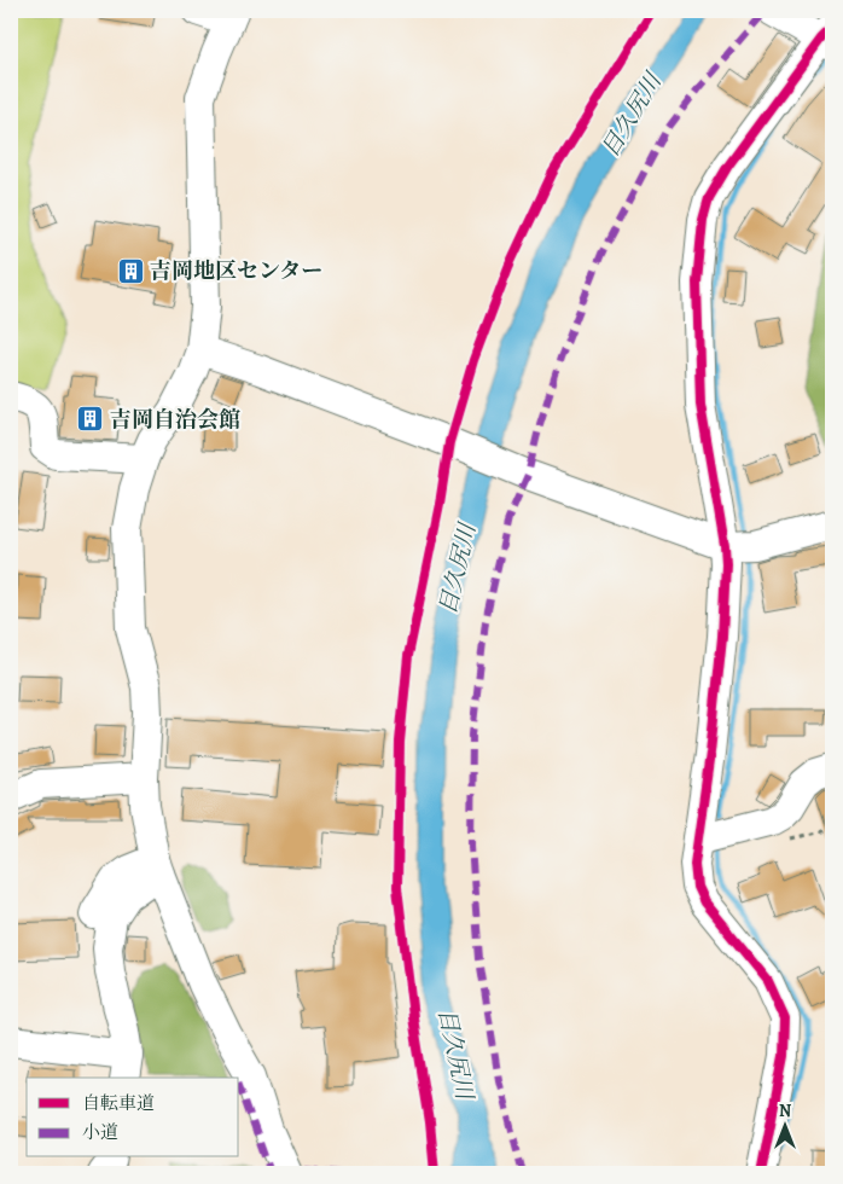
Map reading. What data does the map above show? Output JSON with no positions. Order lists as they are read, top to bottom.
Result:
{
  "water": ["目久尻川"],
  "places": {
    "building": ["吉岡地区センター", "吉岡自治会館"]
  },
  "legend": ["自転車道", "小道"],
  "north": "top"
}
